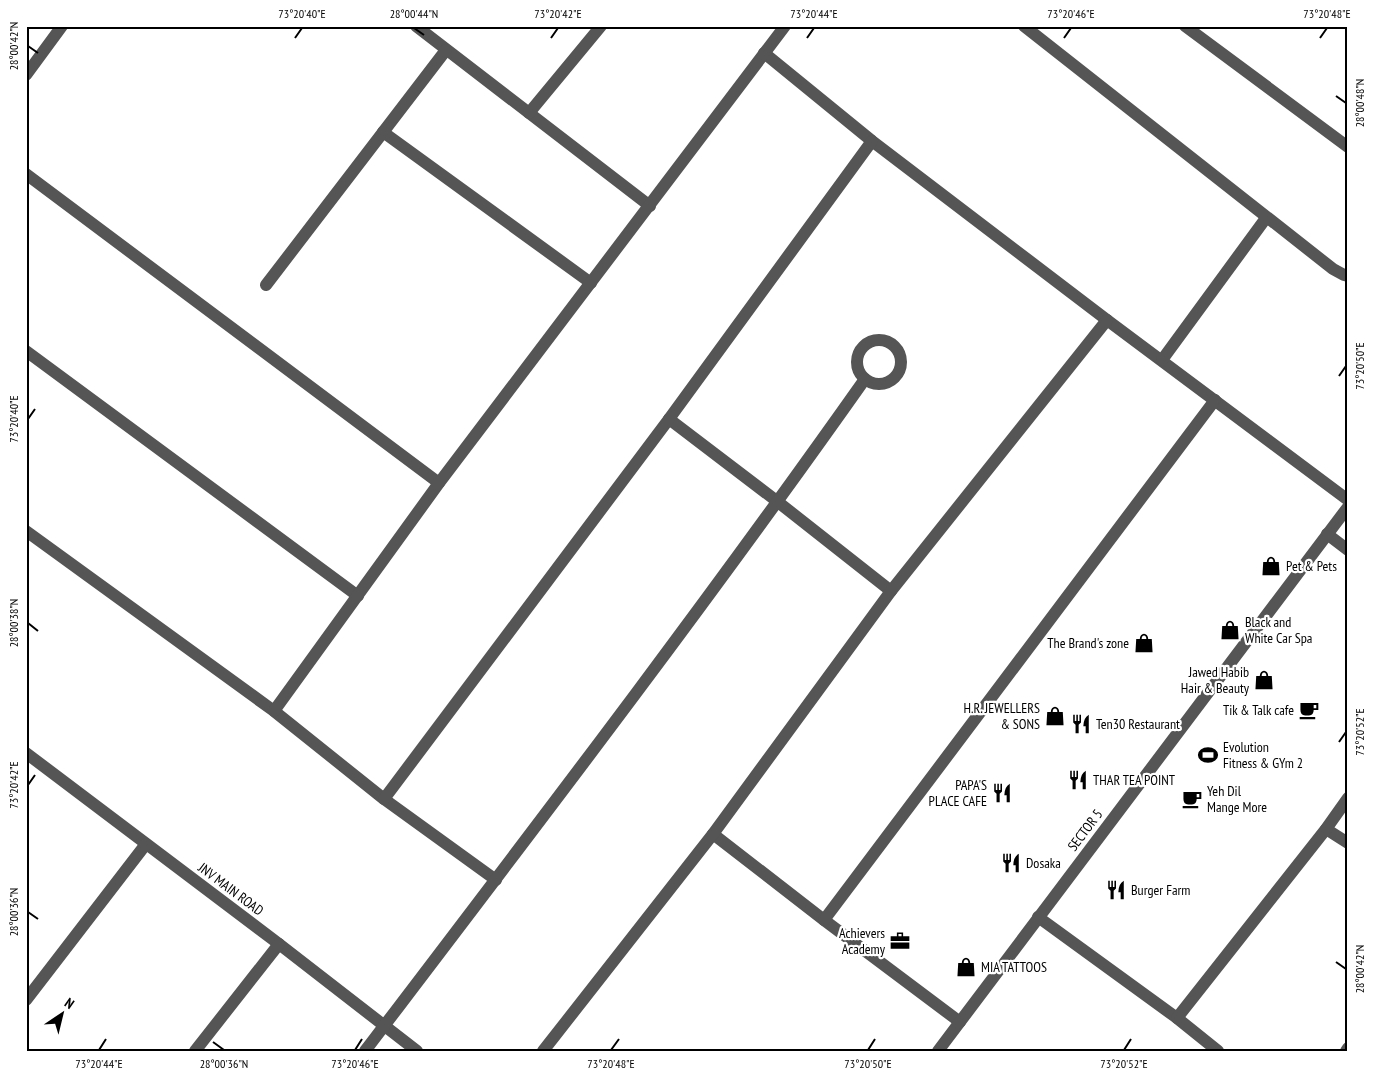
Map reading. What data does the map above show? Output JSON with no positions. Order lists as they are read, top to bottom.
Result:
{
  "streets": {
    "street": ["SECTOR 5", "JNV MAIN ROAD"]
  },
  "places": {
    "shop": [
      "Pet & Pets",
      "Black and White Car Spa",
      "The Brand's zone",
      "Jawed Habib Hair & Beauty",
      "H.R. JEWELLERS & SONS",
      "MIA TATTOOS"
    ],
    "cafe": ["Tik & Talk cafe", "Yeh Dil Mange More"],
    "restaurant": [
      "Ten30 Restaurant",
      "THAR TEA POINT",
      "PAPA'S PLACE CAFE",
      "Dosaka",
      "Burger Farm"
    ],
    "sports": ["Evolution Fitness & GYm 2"],
    "office": ["Achievers Academy"]
  },
  "north": "top right",
  "coordinates": [
    "73°20'40\"E",
    "28°00'44\"N",
    "73°20'42\"E",
    "73°20'44\"E",
    "73°20'46\"E",
    "73°20'48\"E",
    "28°00'42\"N",
    "28°00'48\"N",
    "73°20'50\"E",
    "28°00'38\"N",
    "73°20'52\"E",
    "28°00'36\"N"
  ]
}
